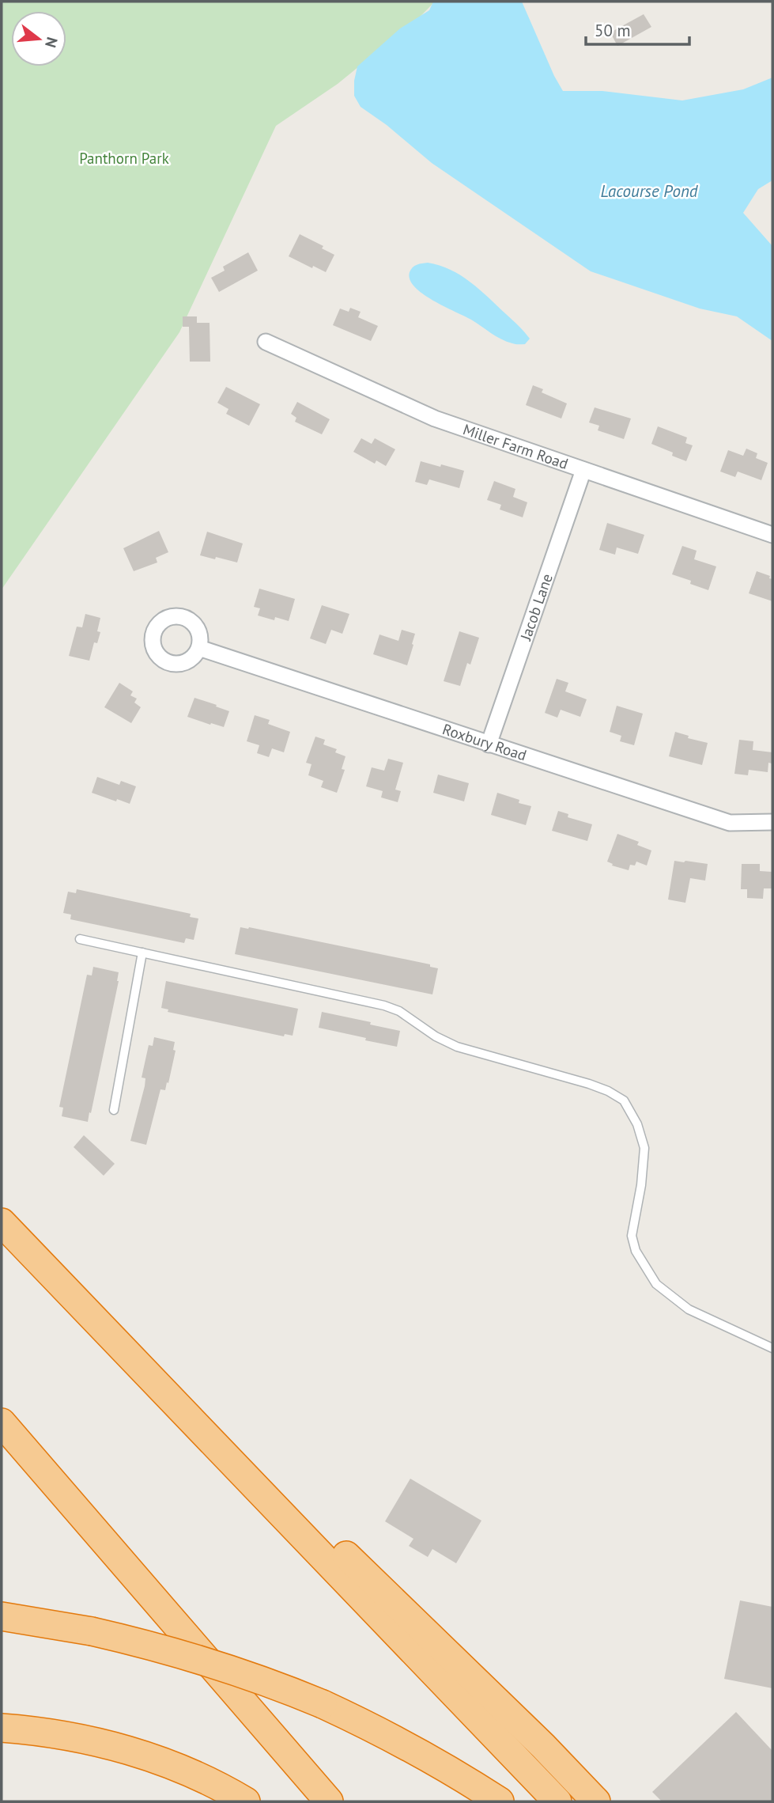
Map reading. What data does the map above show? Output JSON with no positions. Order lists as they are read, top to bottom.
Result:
{
  "streets": {
    "street": ["Miller Farm Road", "Jacob Lane", "Roxbury Road"]
  },
  "crossings": [
    ["Miller Farm Road", "Jacob Lane"],
    ["Jacob Lane", "Roxbury Road"]
  ],
  "water": ["Lacourse Pond"],
  "parks": ["Panthorn Park"],
  "scale_bar": "50 m",
  "north": "right"
}
